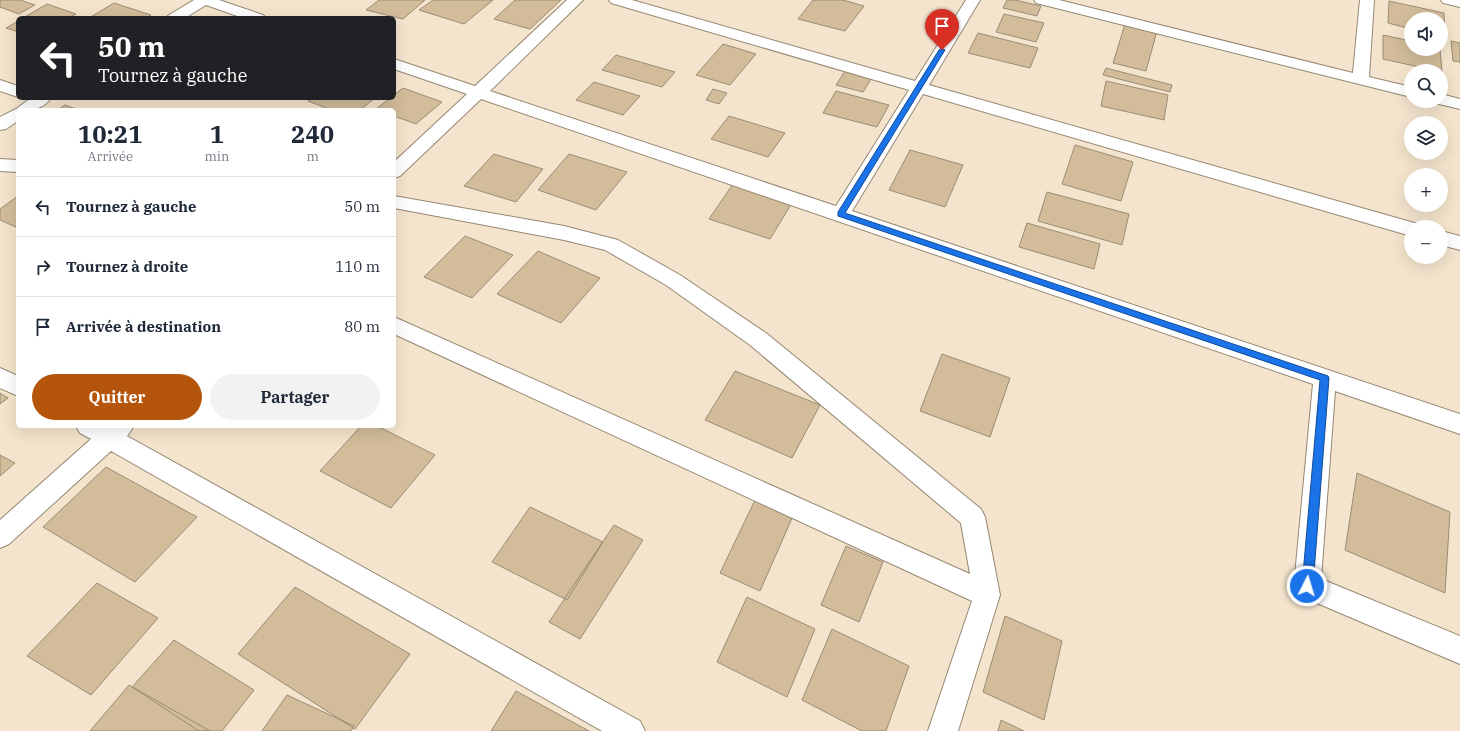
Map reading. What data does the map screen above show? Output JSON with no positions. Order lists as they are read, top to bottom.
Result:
{
  "page": {
    "map_buttons": ["+", "−"],
    "turn": ["50 m", "Tournez à gauche"],
    "eta": [
      "10:21",
      "Arrivée",
      "1",
      "min",
      "240",
      "m"
    ],
    "list": [
      {
        "name": "Tournez à gauche",
        "value": "50 m"
      },
      {
        "name": "Tournez à droite",
        "value": "110 m"
      },
      {
        "name": "Arrivée à destination",
        "value": "80 m"
      }
    ],
    "buttons": ["Quitter", "Partager"]
  }
}
